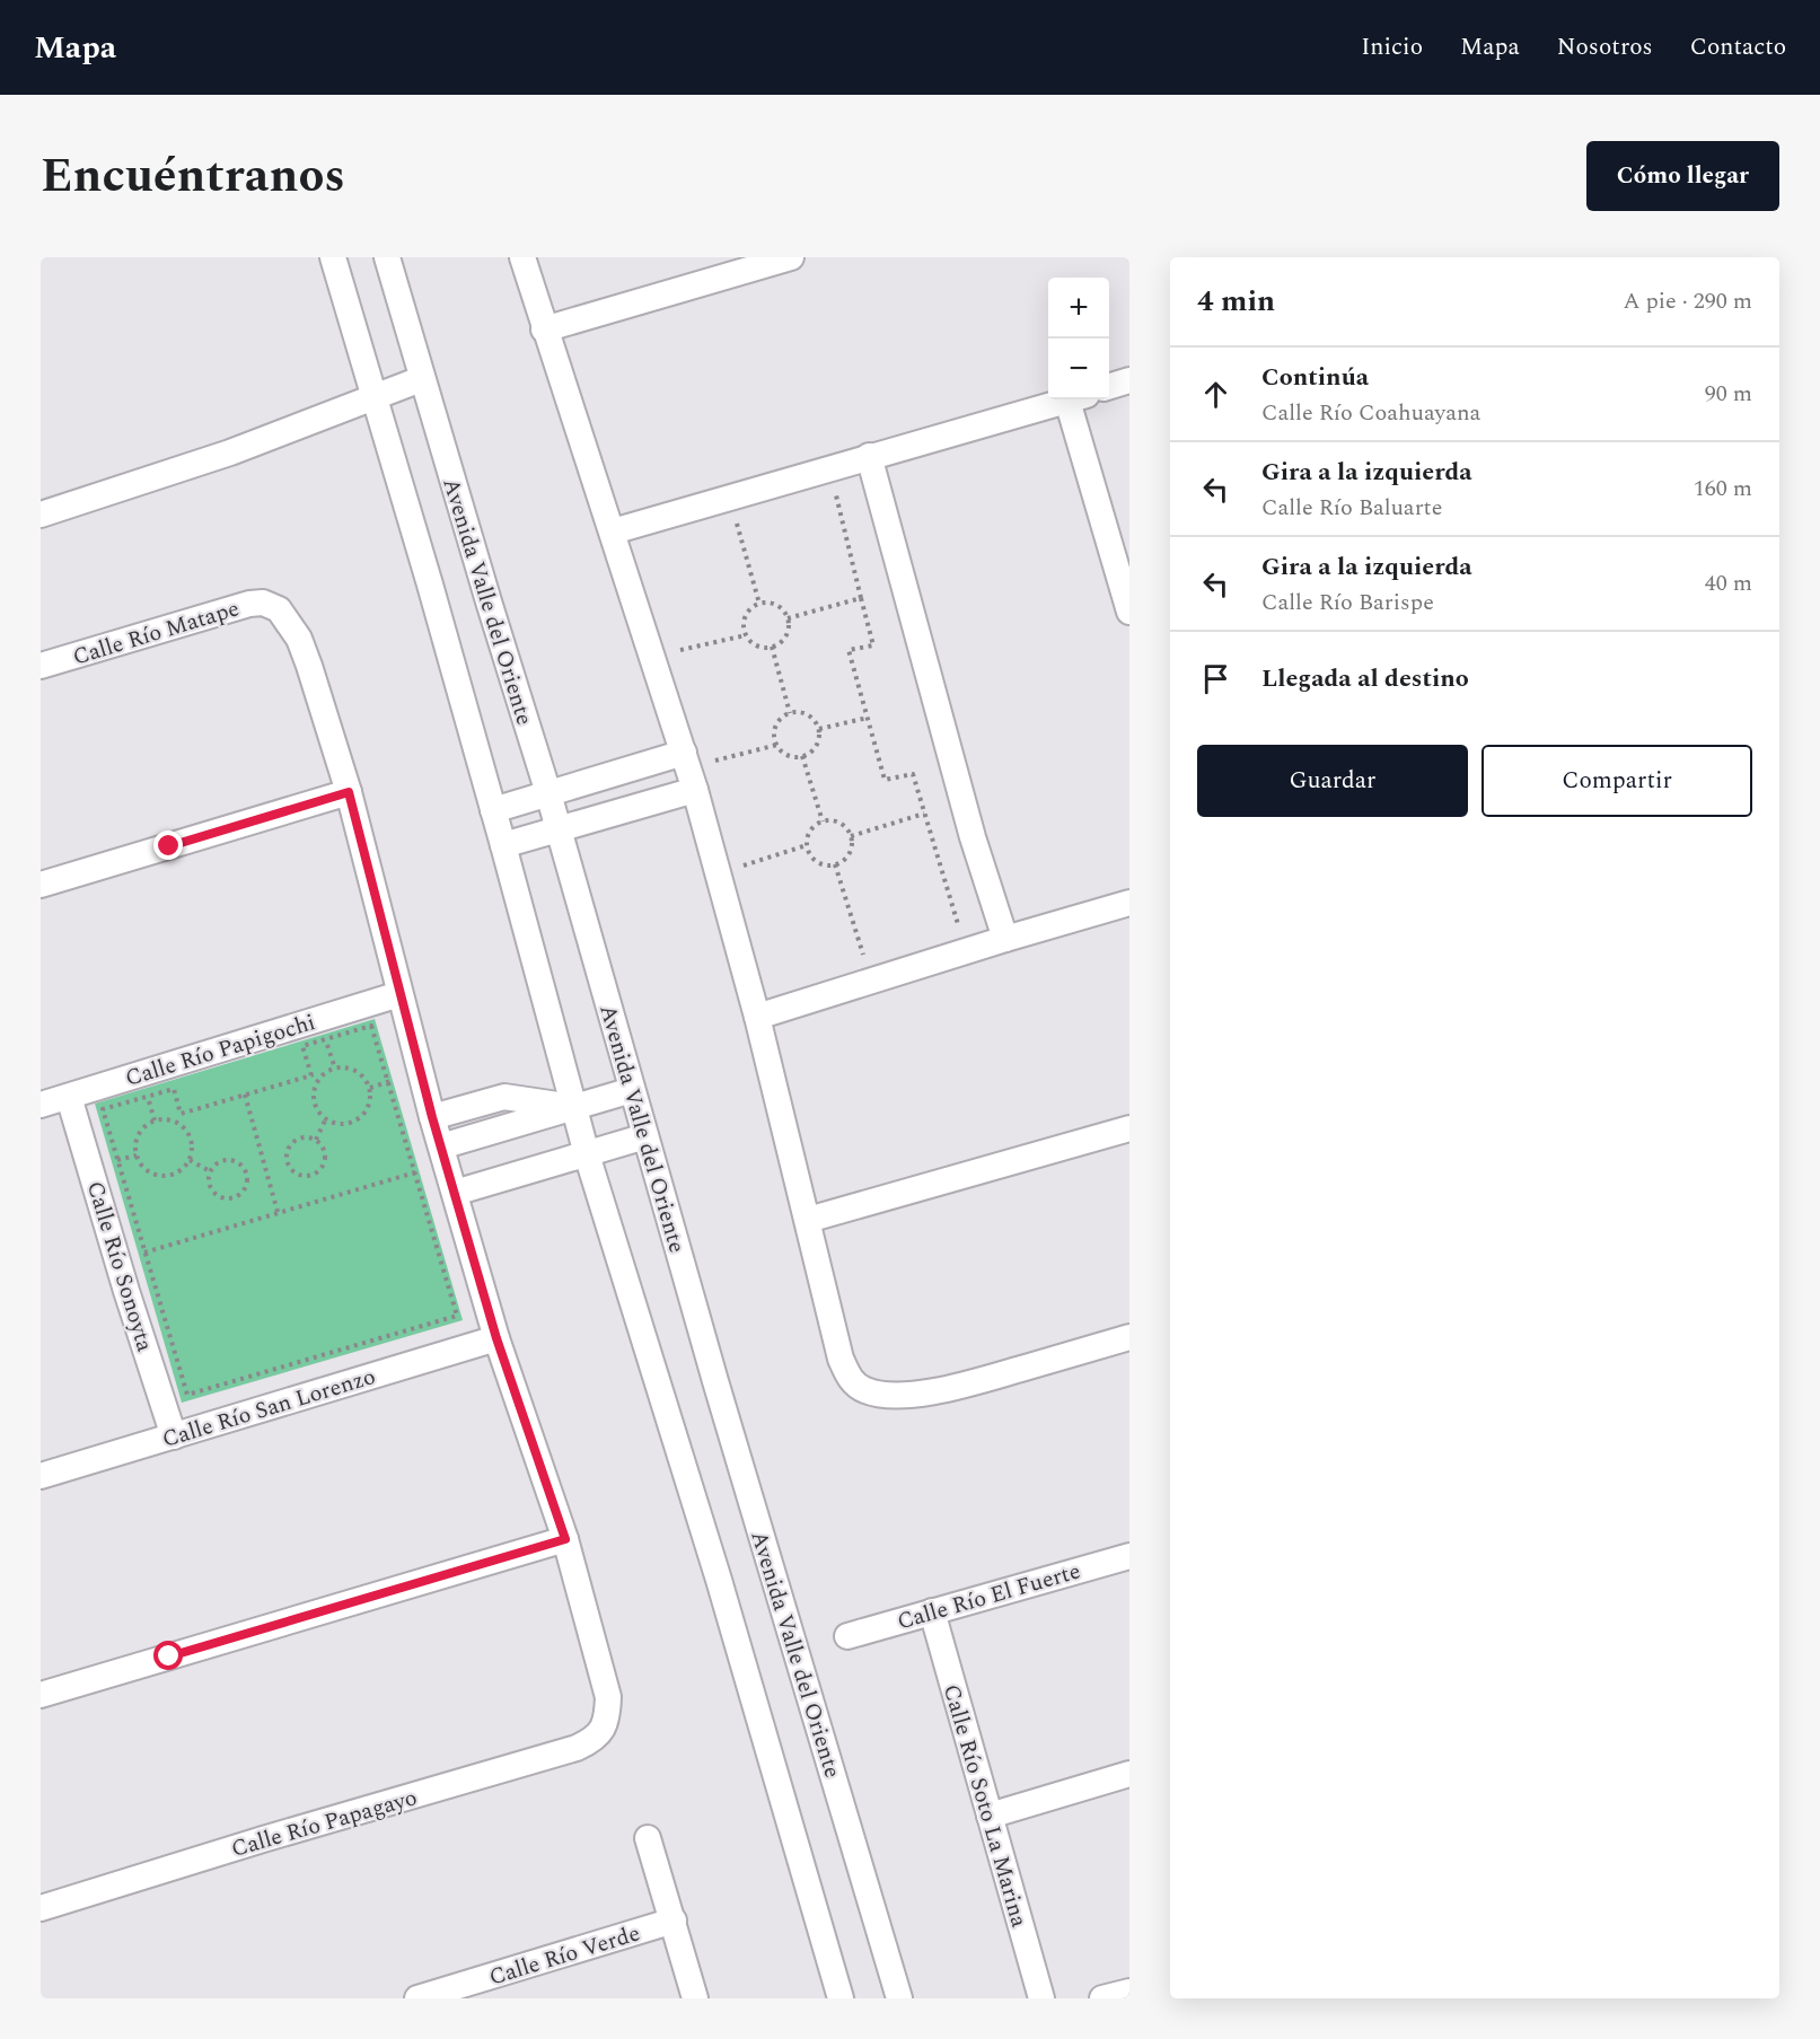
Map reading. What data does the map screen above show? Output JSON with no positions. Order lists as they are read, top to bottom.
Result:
{
  "streets": {
    "street": [
      "Avenida Valle del Oriente",
      "Calle Río Matape",
      "Calle Río Papigochi",
      "Calle Río Sonoyta",
      "Calle Río San Lorenzo",
      "Calle Río El Fuerte",
      "Calle Río Soto La Marina",
      "Calle Río Papagayo",
      "Calle Río Verde"
    ]
  },
  "crossings": [
    ["Calle Río Papigochi", "Calle Río Sonoyta"],
    ["Calle Río Sonoyta", "Calle Río San Lorenzo"],
    ["Calle Río El Fuerte", "Calle Río Soto La Marina"]
  ],
  "page": {
    "header": "Mapa",
    "nav": [
      "Inicio",
      "Mapa",
      "Nosotros",
      "Contacto"
    ],
    "title": "Encuéntranos",
    "buttons": [
      "Cómo llegar",
      ["Guardar", "Compartir"]
    ],
    "heading": ["4 min", "A pie · 290 m"],
    "map_buttons": ["+", "−"],
    "list": [
      ["Continúa", "Calle Río Coahuayana", "90 m"],
      ["Gira a la izquierda", "Calle Río Baluarte", "160 m"],
      ["Gira a la izquierda", "Calle Río Barispe", "40 m"],
      "Llegada al destino"
    ]
  }
}
